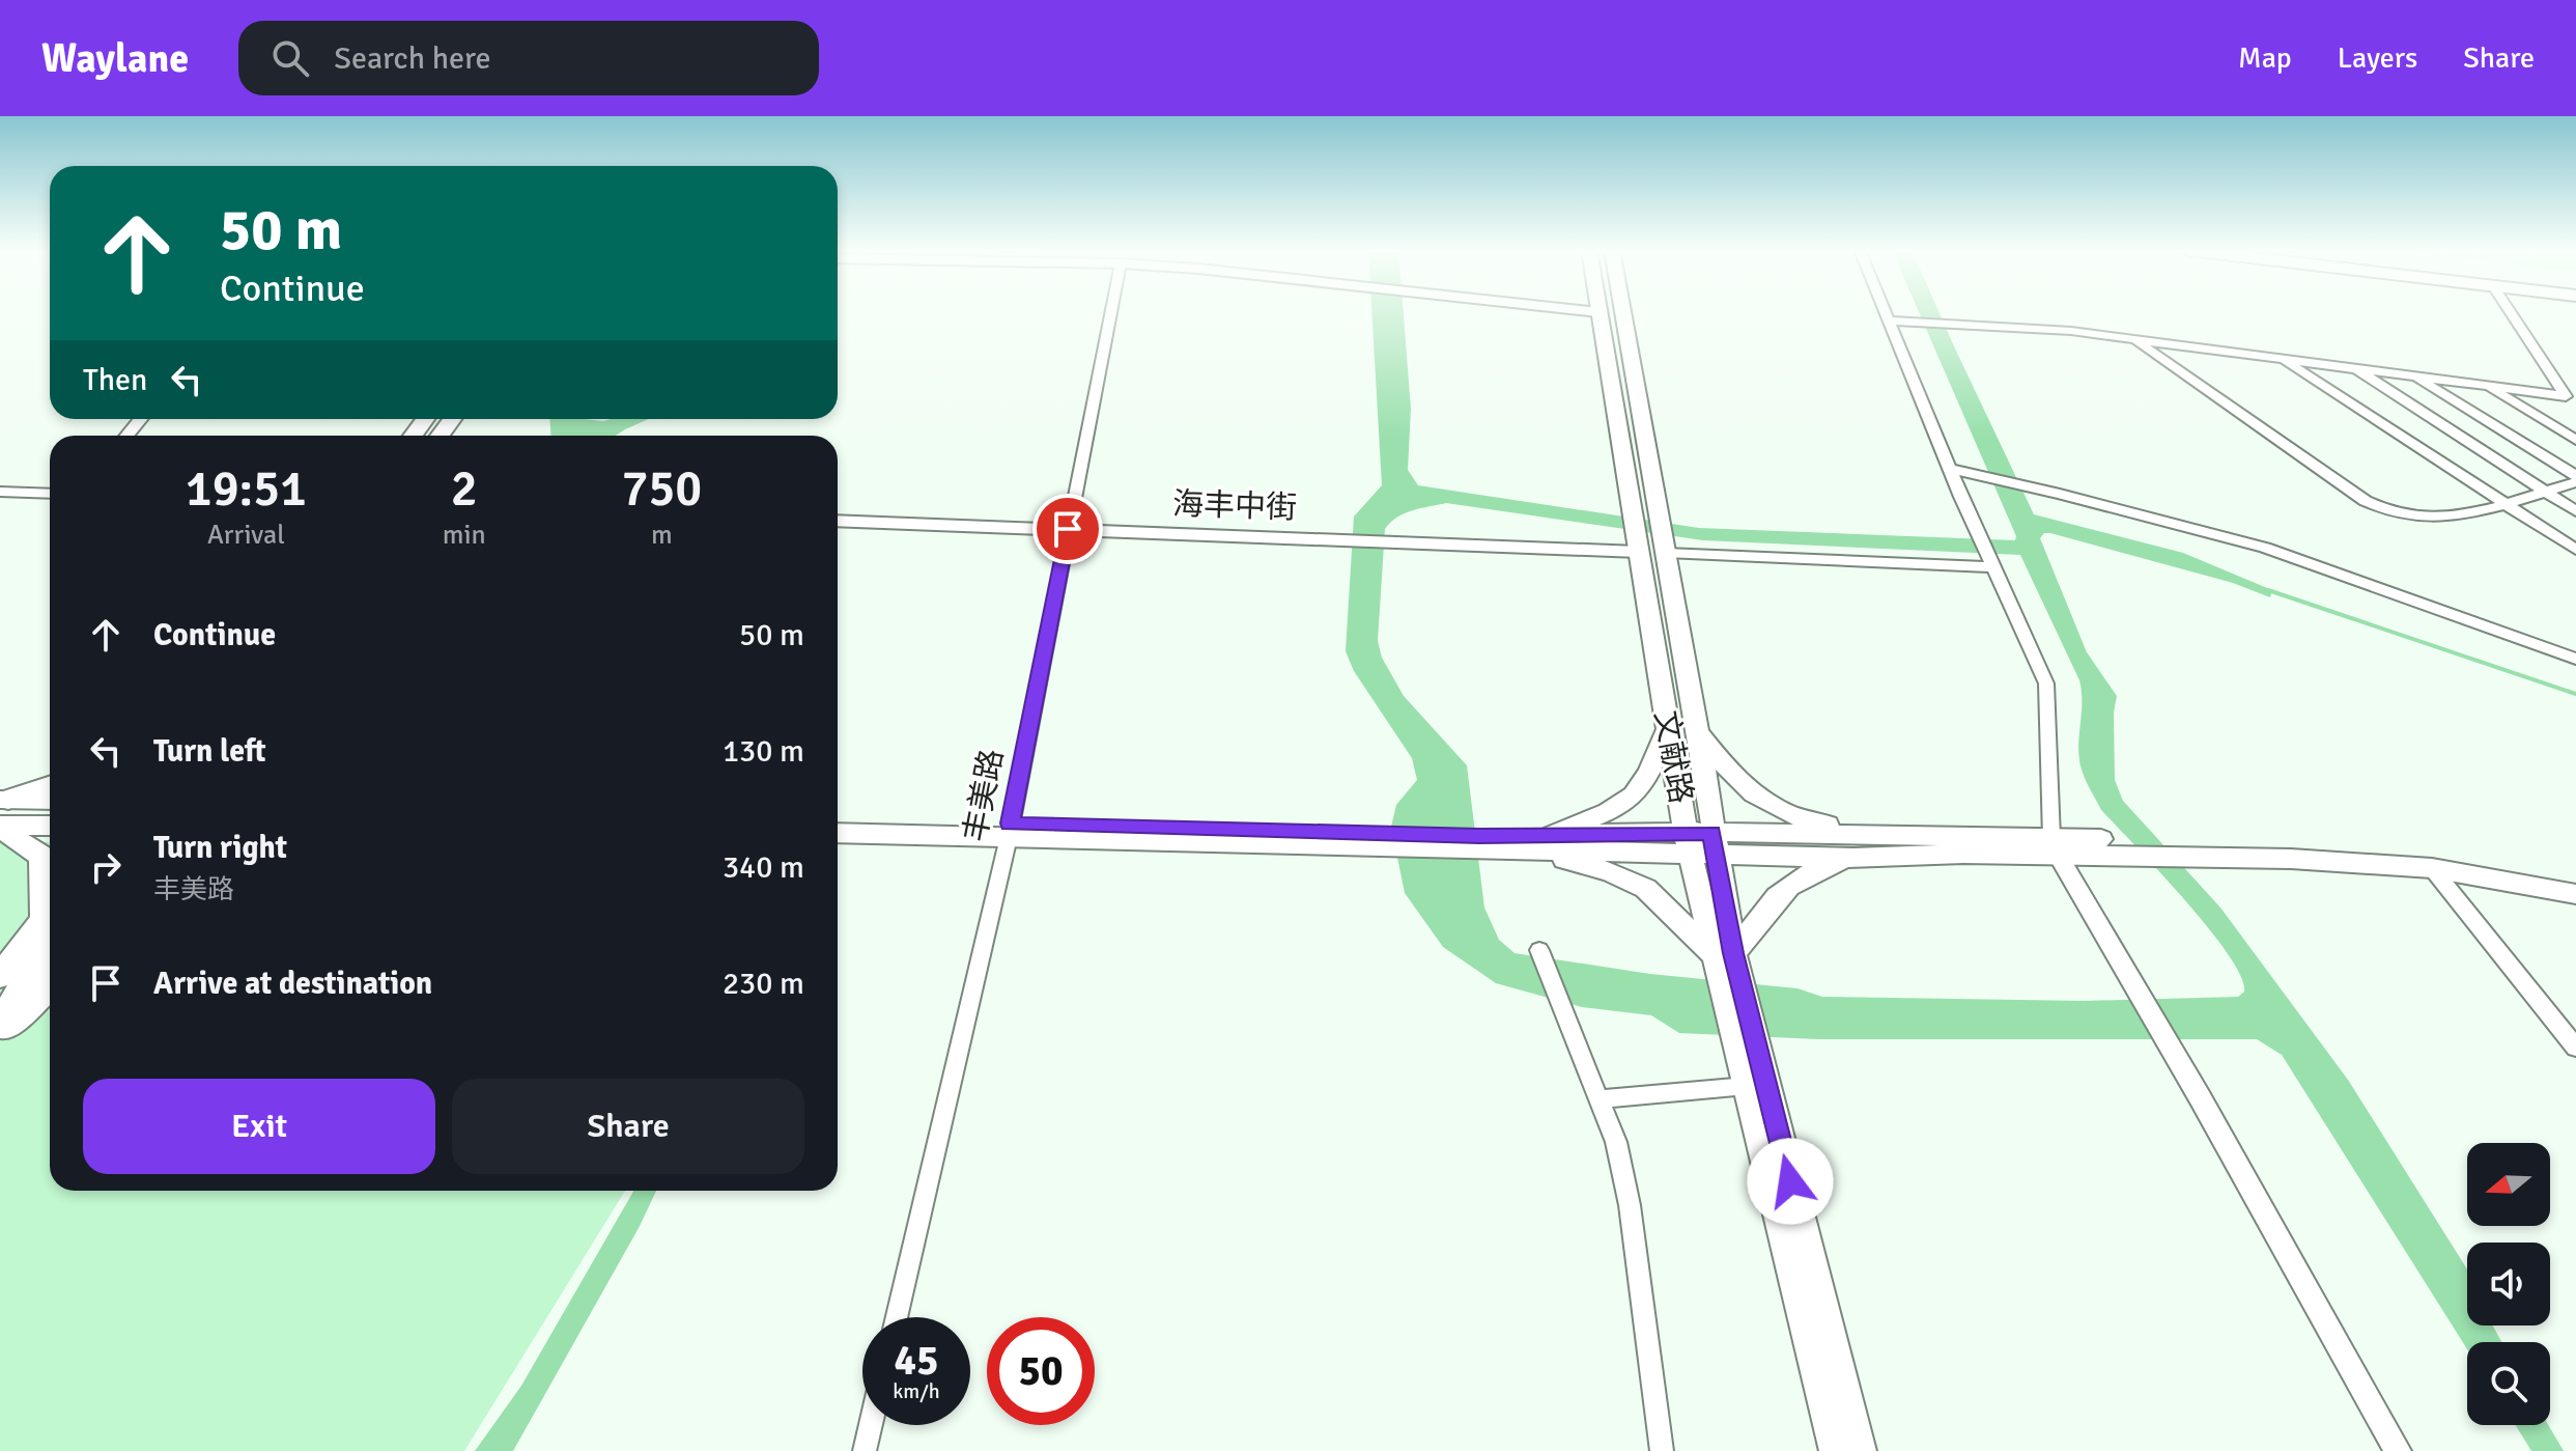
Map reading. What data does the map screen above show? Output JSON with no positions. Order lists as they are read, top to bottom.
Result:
{
  "streets": {
    "main road": ["文献路"],
    "street": ["海丰中街", "丰美路"]
  },
  "crossings": [
    ["海丰中街", "文献路"],
    ["海丰中街", "丰美路"]
  ],
  "north": "left",
  "page": {
    "header": "Waylane",
    "search": "Search here",
    "nav": ["Map", "Layers", "Share"],
    "turn": ["50 m", "Continue"],
    "then": "Then",
    "eta": [
      "19:51",
      "Arrival",
      "2",
      "min",
      "750",
      "m"
    ],
    "list": [
      {
        "name": "Continue",
        "value": "50 m"
      },
      {
        "name": "Turn left",
        "value": "130 m"
      },
      {
        "name": "Turn right",
        "note": "丰美路",
        "value": "340 m"
      },
      {
        "name": "Arrive at destination",
        "value": "230 m"
      }
    ],
    "buttons": ["Exit", "Share"],
    "speed": "45 km/h",
    "limit": "50"
  }
}
